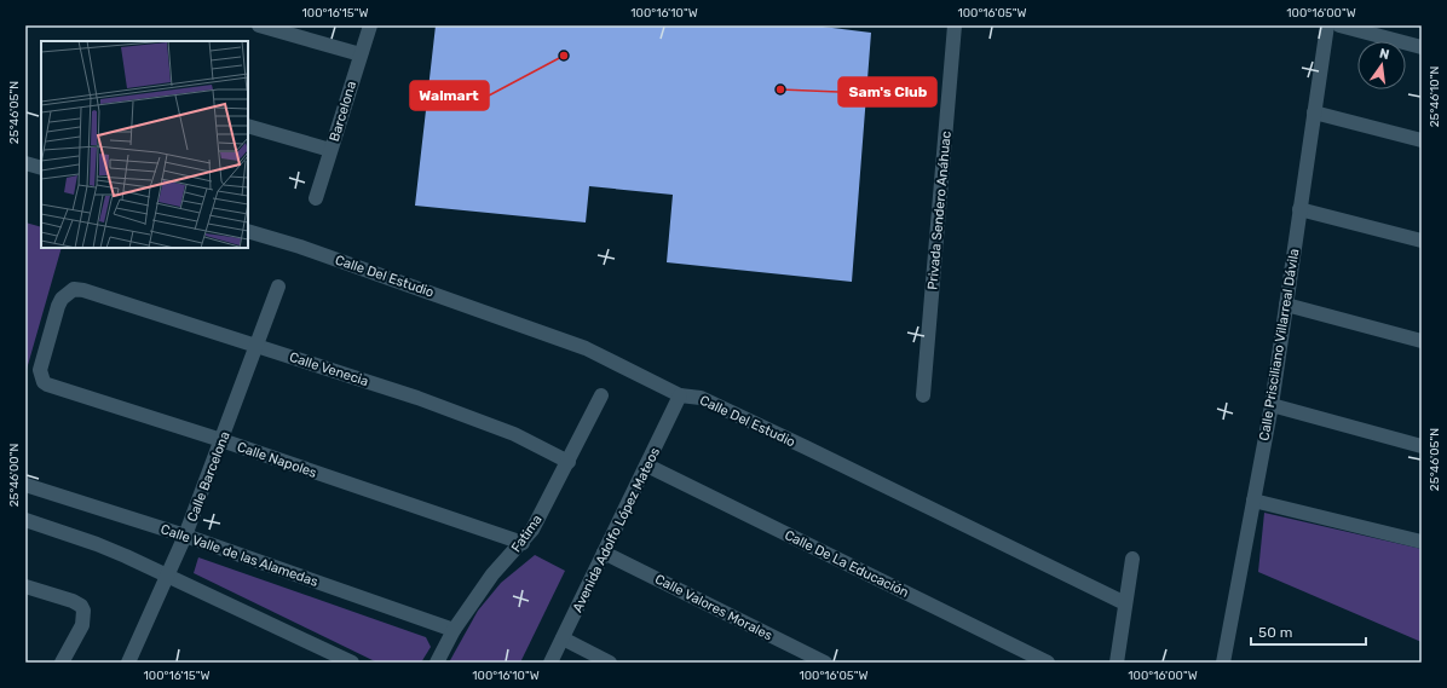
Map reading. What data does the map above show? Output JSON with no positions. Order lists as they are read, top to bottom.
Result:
{
  "streets": {
    "street": [
      "Barcelona",
      "Privada Sendero Anáhuac",
      "Calle Del Estudio",
      "Calle Prisciliano Villarreal Dávila",
      "Calle Venecia",
      "Calle Napoles",
      "Calle Barcelona",
      "Avenida Adolfo López Mateos",
      "Fatima",
      "Calle Valle de las Alamedas",
      "Calle De La Educación",
      "Calle Valores Morales"
    ]
  },
  "crossings": [
    ["Calle Del Estudio", "Avenida Adolfo López Mateos"],
    ["Calle Venecia", "Calle Napoles"],
    ["Calle Venecia", "Calle Barcelona"],
    ["Calle Venecia", "Fatima"],
    ["Calle Napoles", "Calle Barcelona"],
    ["Calle Napoles", "Fatima"],
    ["Calle Barcelona", "Calle Valle de las Alamedas"],
    ["Avenida Adolfo López Mateos", "Calle De La Educación"],
    ["Avenida Adolfo López Mateos", "Calle Valores Morales"],
    ["Fatima", "Calle Valle de las Alamedas"]
  ],
  "places": ["Walmart", "Sam's Club"],
  "scale_bar": "50 m",
  "north": "top",
  "coordinates": [
    "100°16'15\"W",
    "100°16'10\"W",
    "100°16'05\"W",
    "100°16'00\"W",
    "25°46'10\"N",
    "25°46'05\"N",
    "25°46'00\"N"
  ]
}
